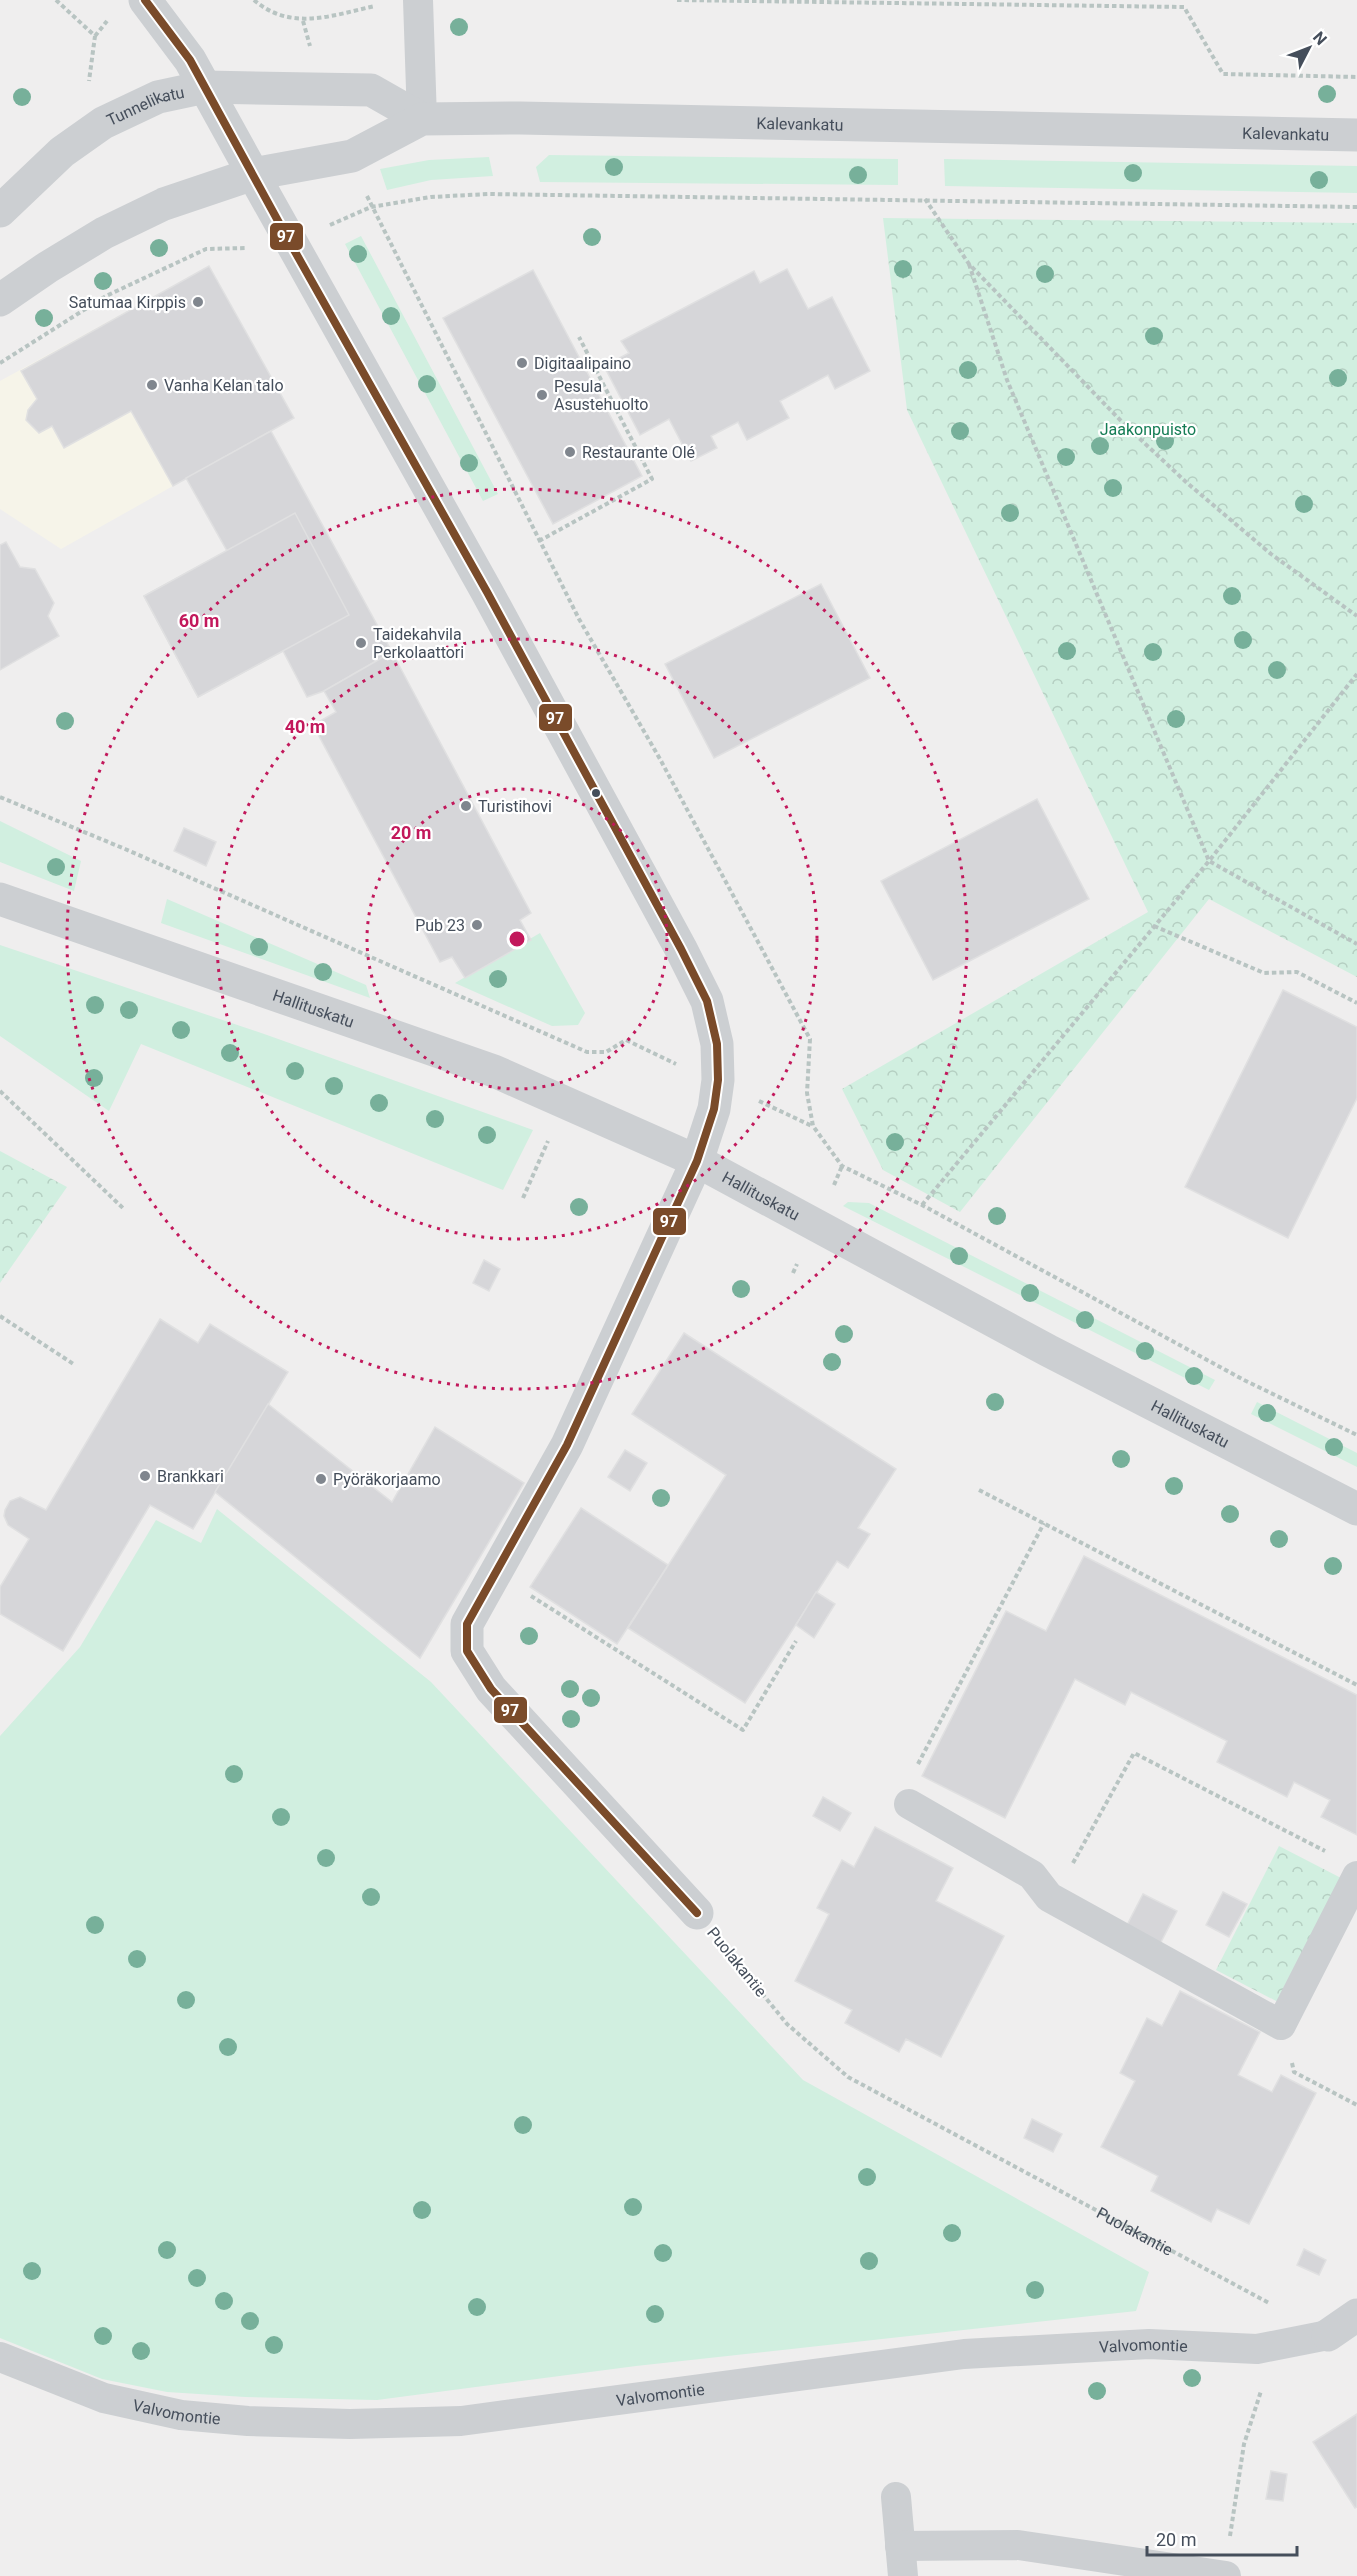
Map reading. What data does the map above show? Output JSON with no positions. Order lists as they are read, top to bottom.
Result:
{
  "streets": {
    "street": [
      "Tunnelikatu",
      "Kalevankatu",
      "Hallituskatu",
      "Puolakantie"
    ],
    "lane": ["Valvomontie"]
  },
  "crossings": [
    ["Tunnelikatu", "Kalevankatu"],
    ["Tunnelikatu", "Puolakantie"],
    ["Kalevankatu", "Puolakantie"],
    ["Hallituskatu", "Puolakantie"],
    ["Puolakantie", "Valvomontie"]
  ],
  "parks": ["Jaakonpuisto"],
  "places": [
    "Satumaa Kirppis",
    "Digitaalipaino",
    "Vanha Kelan talo",
    "Pesula Asustehuolto",
    "Restaurante Olé",
    "Taidekahvila Perkolaattori",
    "Turistihovi",
    "Pub 23",
    "Brankkari",
    "Pyöräkorjaamo"
  ],
  "lines": ["transit line 97"],
  "scale_bar": "20 m",
  "north": "top right",
  "rings": ["60 m", "40 m", "20 m"]
}
